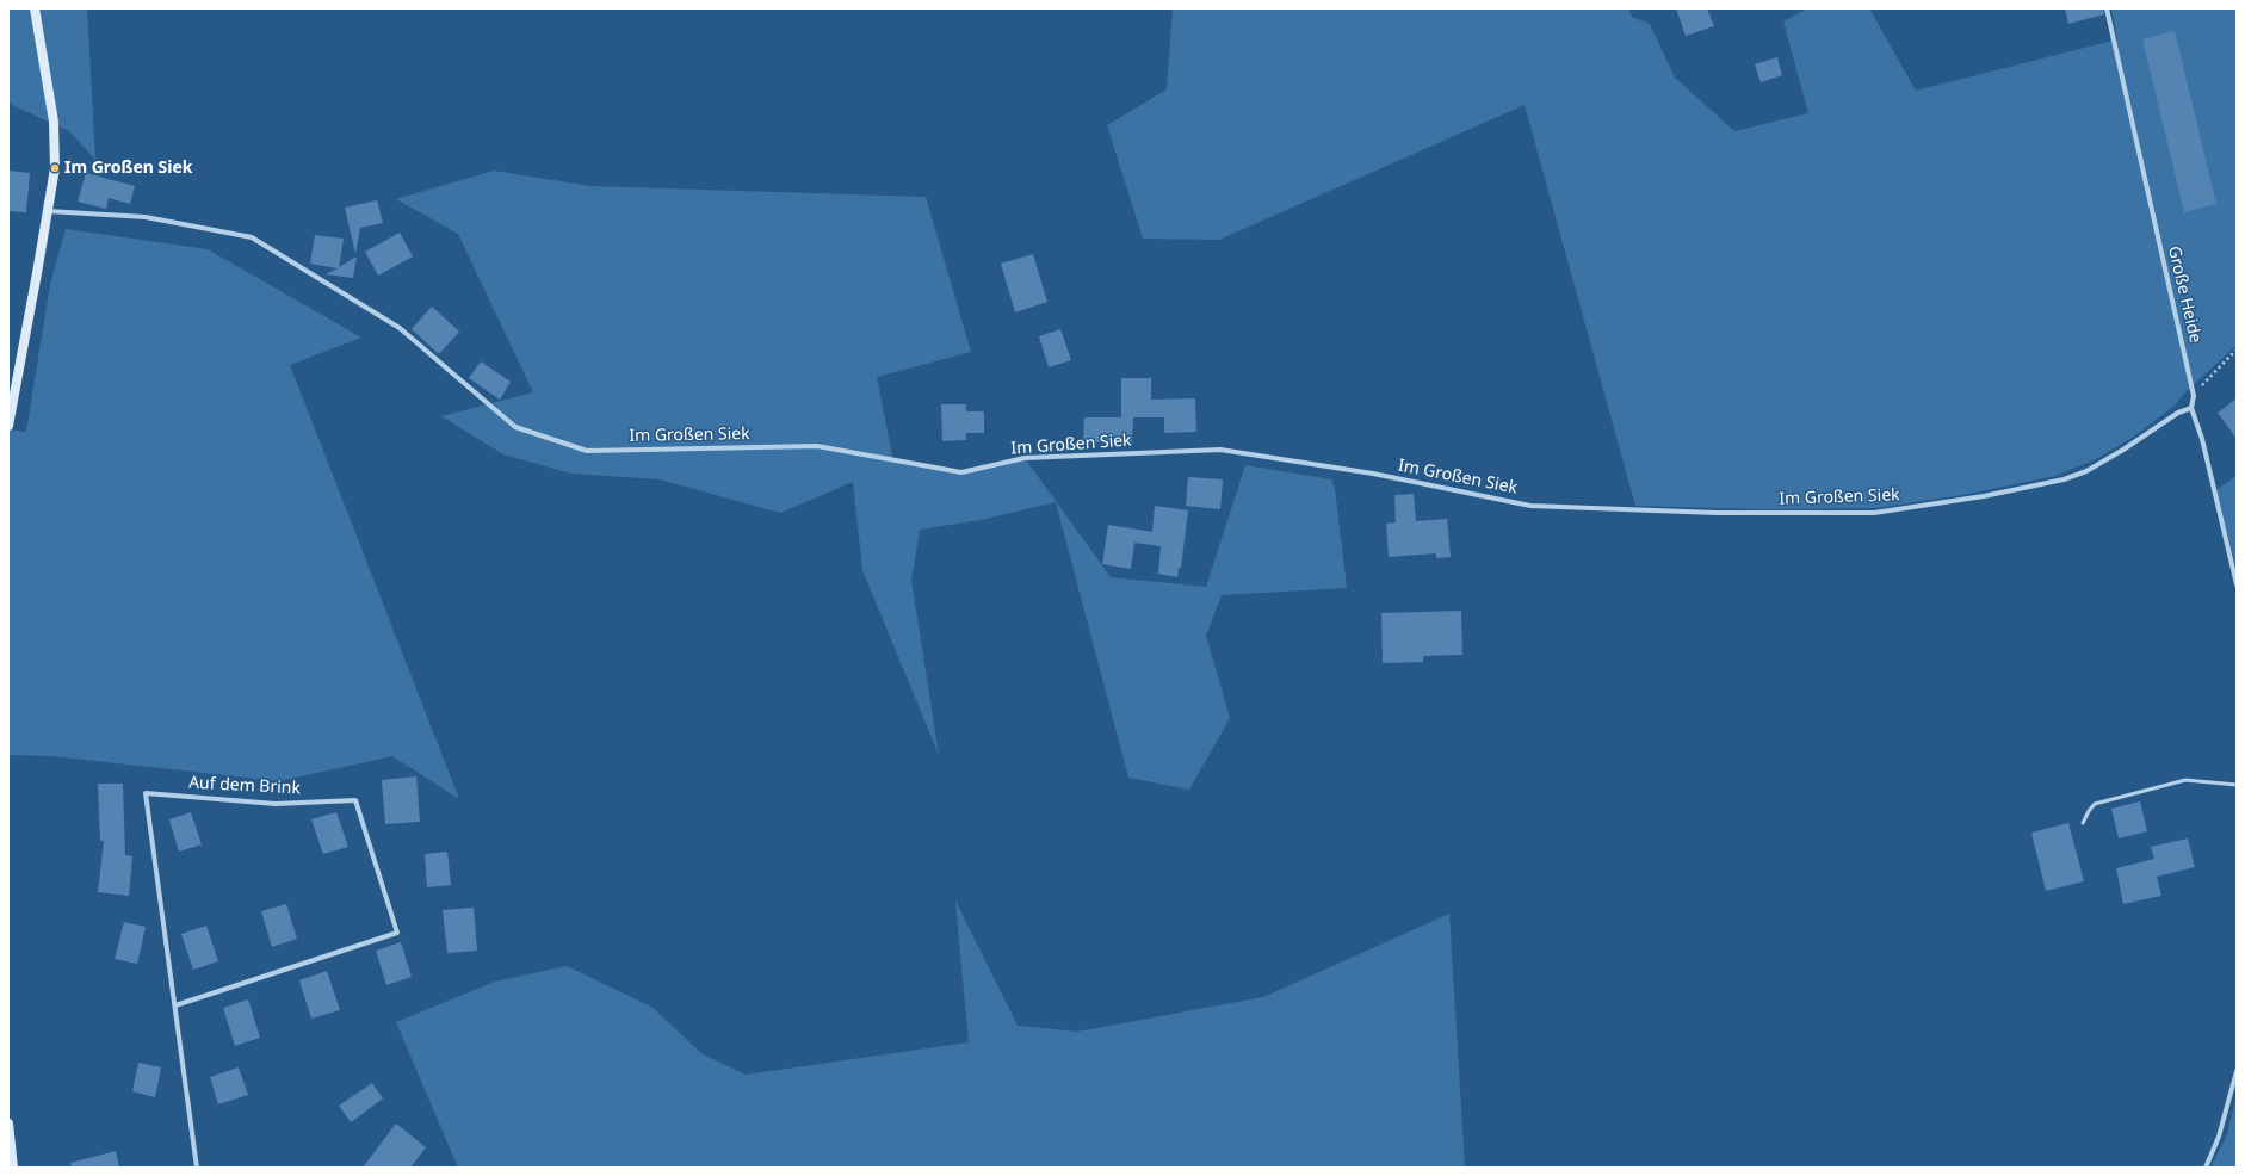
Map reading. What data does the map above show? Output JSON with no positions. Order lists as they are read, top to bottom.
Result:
{
  "streets": {
    "street": ["Große Heide", "Im Großen Siek", "Auf dem Brink"]
  },
  "crossings": [
    ["Große Heide", "Im Großen Siek"]
  ],
  "places": ["Im Großen Siek"]
}
